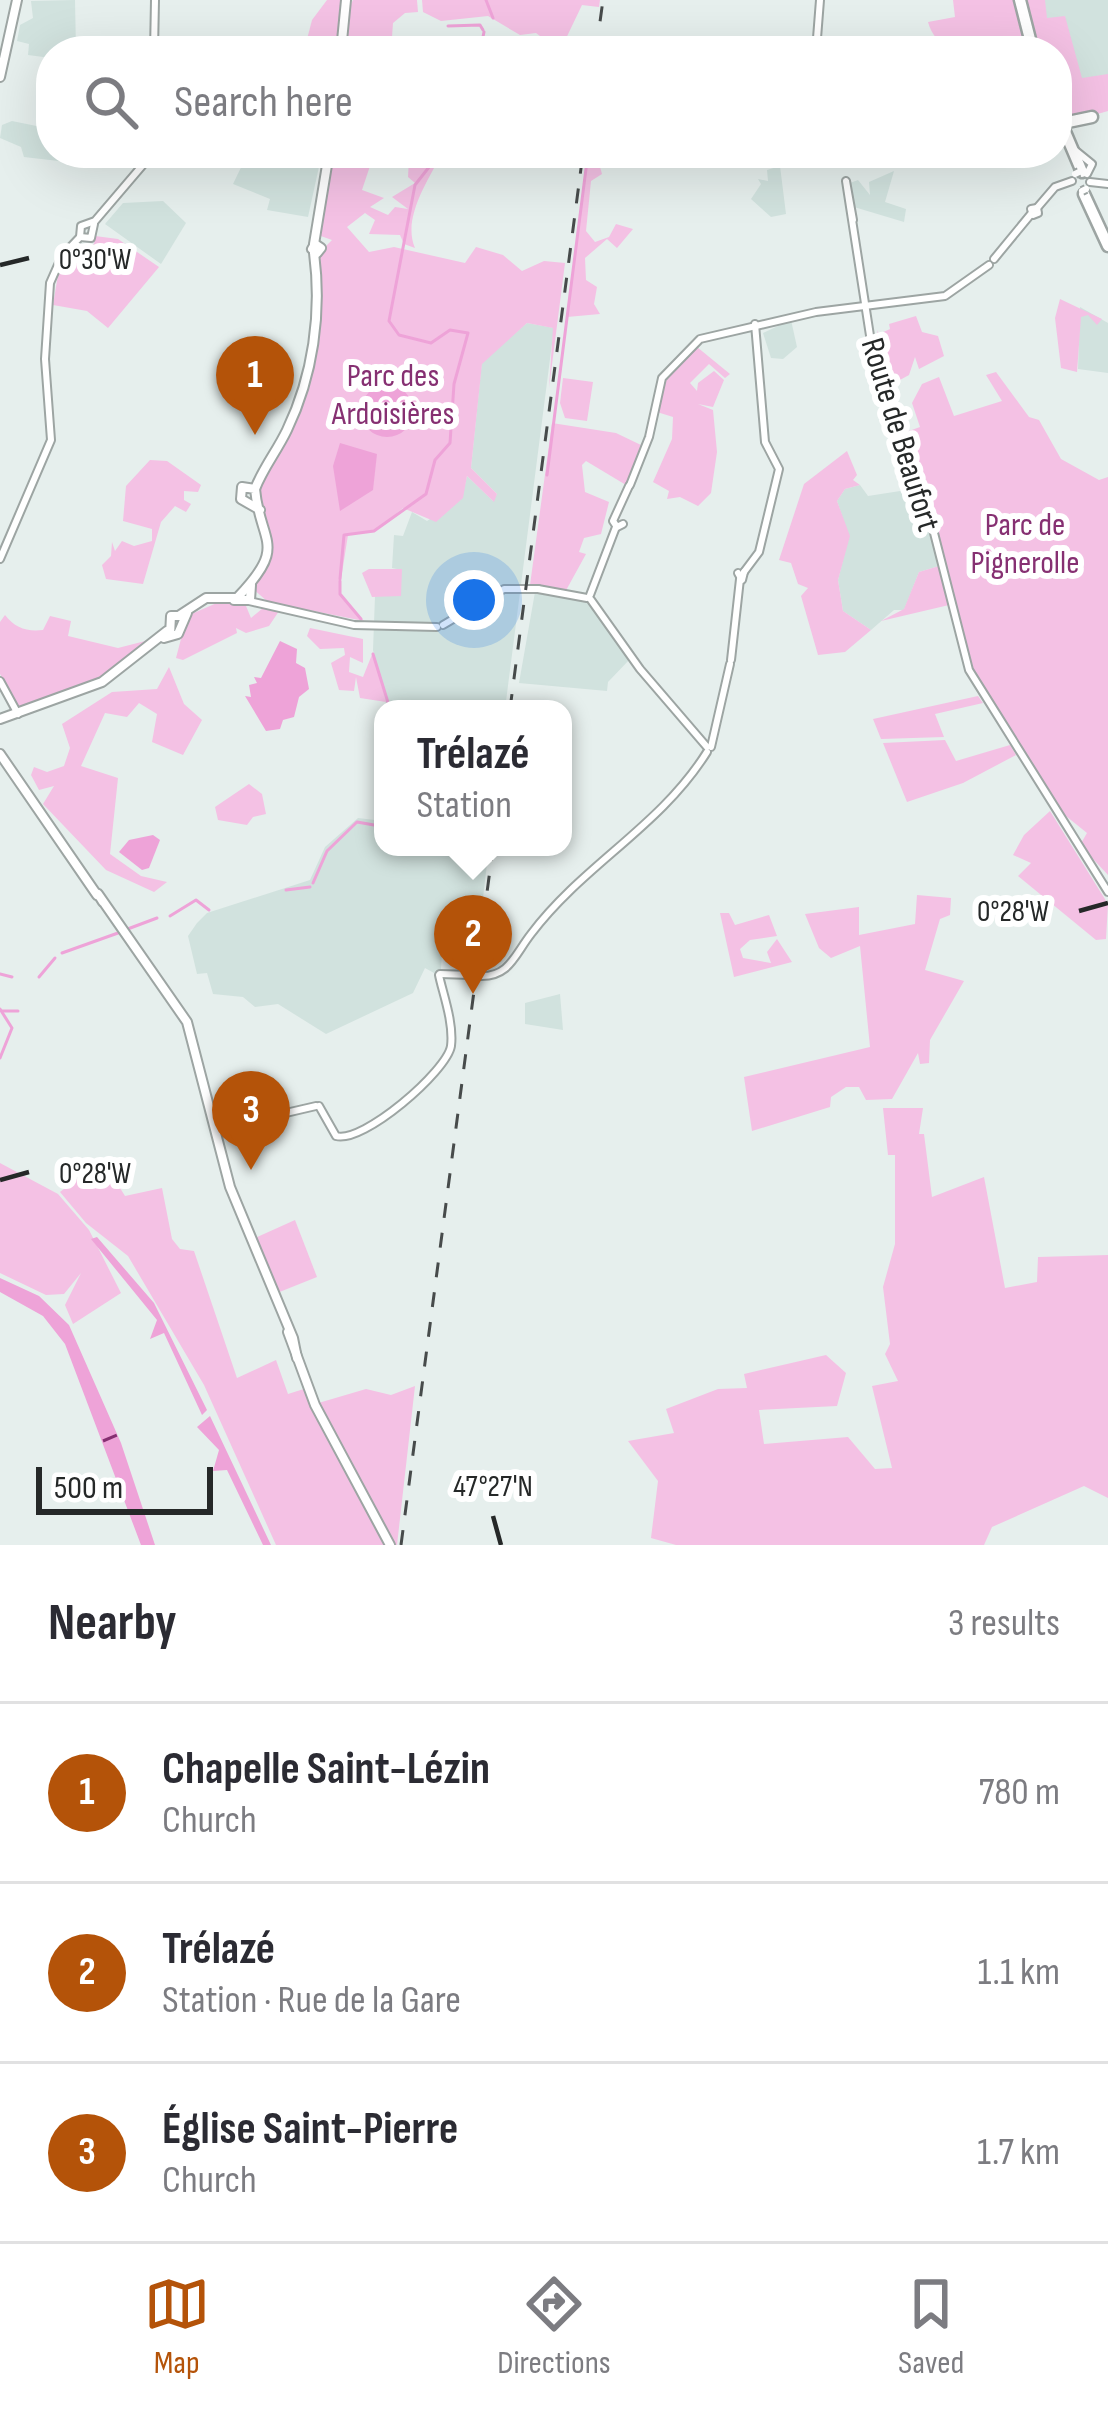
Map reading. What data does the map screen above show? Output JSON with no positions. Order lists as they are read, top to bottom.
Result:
{
  "streets": {
    "street": ["Route de Beaufort"]
  },
  "parks": ["Parc des Ardoisières", "Parc de Pignerolle"],
  "scale_bar": "500 m",
  "page": {
    "search": "Search here",
    "pins": ["1", "2", "3"],
    "popup": ["Trélazé", "Station"],
    "scale": "500 m",
    "heading": ["Nearby", "3 results"],
    "list": [
      {
        "mark": "1",
        "name": "Chapelle Saint-Lézin",
        "note": "Church",
        "value": "780 m"
      },
      {
        "mark": "2",
        "name": "Trélazé",
        "note": "Station · Rue de la Gare",
        "value": "1.1 km"
      },
      {
        "mark": "3",
        "name": "Église Saint-Pierre",
        "note": "Church",
        "value": "1.7 km"
      }
    ],
    "nav": ["Map", "Directions", "Saved"]
  },
  "coordinates": ["0°30'W", "0°28'W", "47°27'N"]
}
